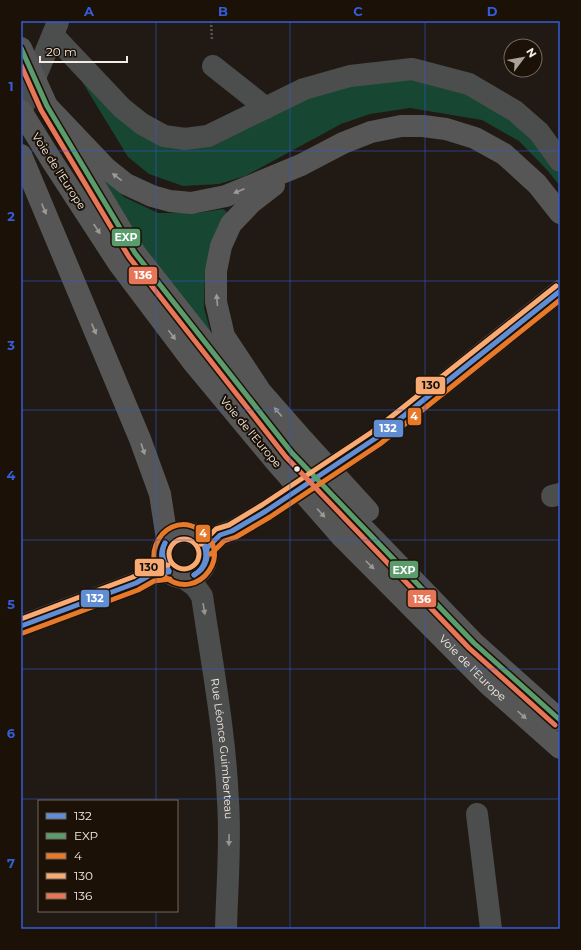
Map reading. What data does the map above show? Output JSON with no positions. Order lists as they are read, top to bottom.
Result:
{
  "streets": {
    "main road": ["Voie de l'Europe"],
    "street": ["Rue Léonce Guimberteau"]
  },
  "one_way": ["Rue Léonce Guimberteau"],
  "lines": [
    "transit line EXP",
    "transit line 136",
    "transit line 130",
    "transit line 132",
    "transit line 4"
  ],
  "legend": [
    "132",
    "EXP",
    "4",
    "130",
    "136"
  ],
  "scale_bar": "20 m",
  "north": "top right",
  "grid": {
    "columns": [
      "A",
      "B",
      "C",
      "D"
    ],
    "rows": [
      "1",
      "2",
      "3",
      "4",
      "5",
      "6",
      "7"
    ]
  }
}
